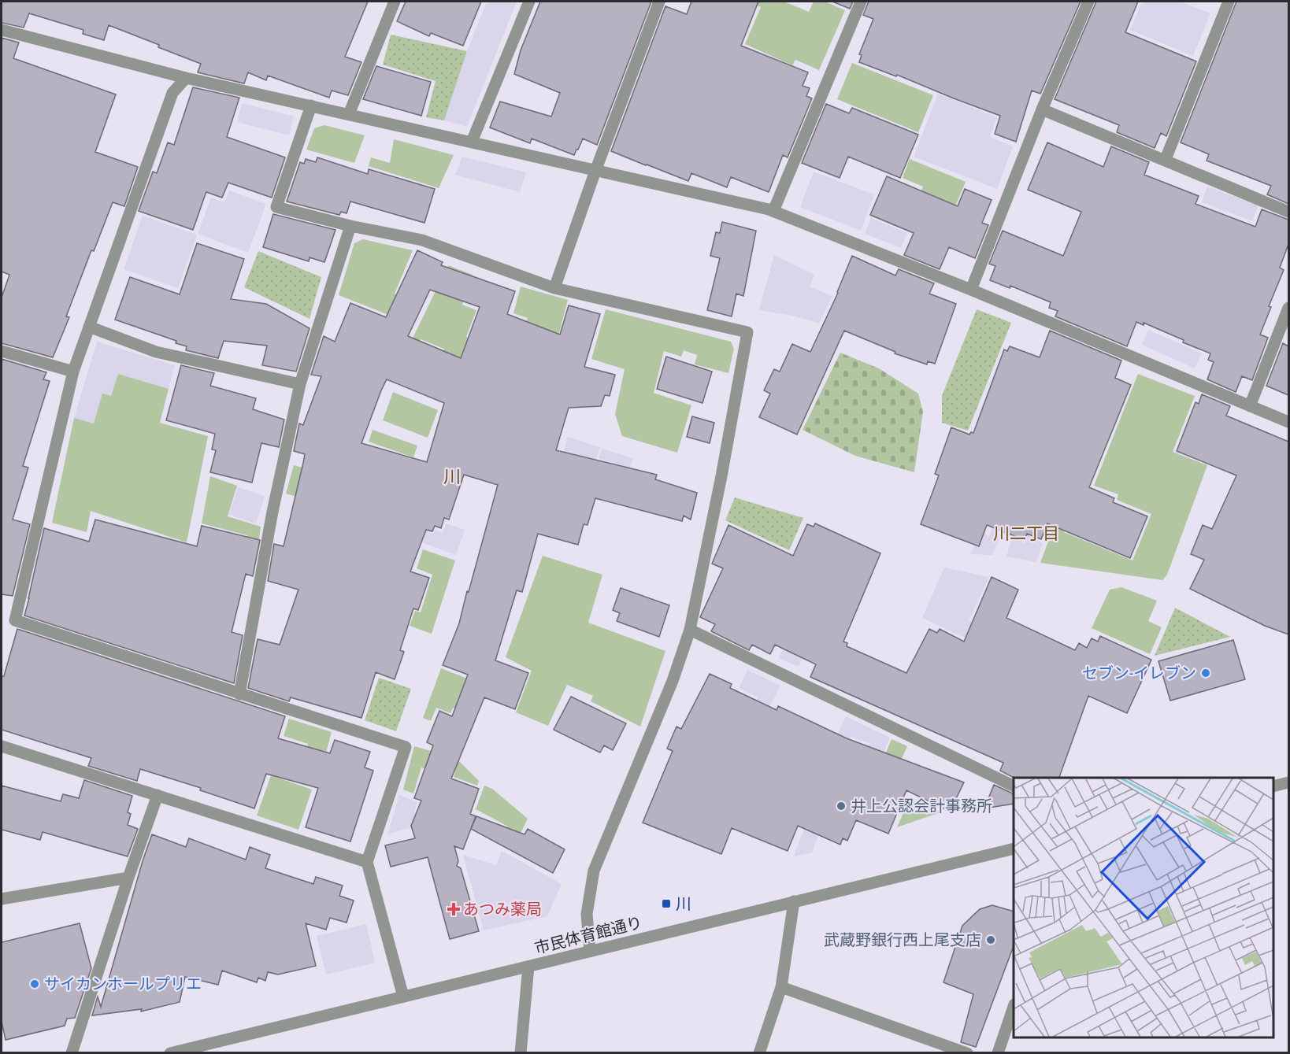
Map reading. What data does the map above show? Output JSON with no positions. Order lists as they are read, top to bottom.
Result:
{
  "streets": {
    "street": ["市民体育館通り"]
  },
  "districts": ["川", "川二丁目"],
  "places": {
    "other": [
      "セブン-イレブン",
      "井上公認会計事務所",
      "武蔵野銀行西上尾支店",
      "サイカンホールプリエ"
    ],
    "transit": ["川"],
    "health": ["あつみ薬局"]
  }
}
